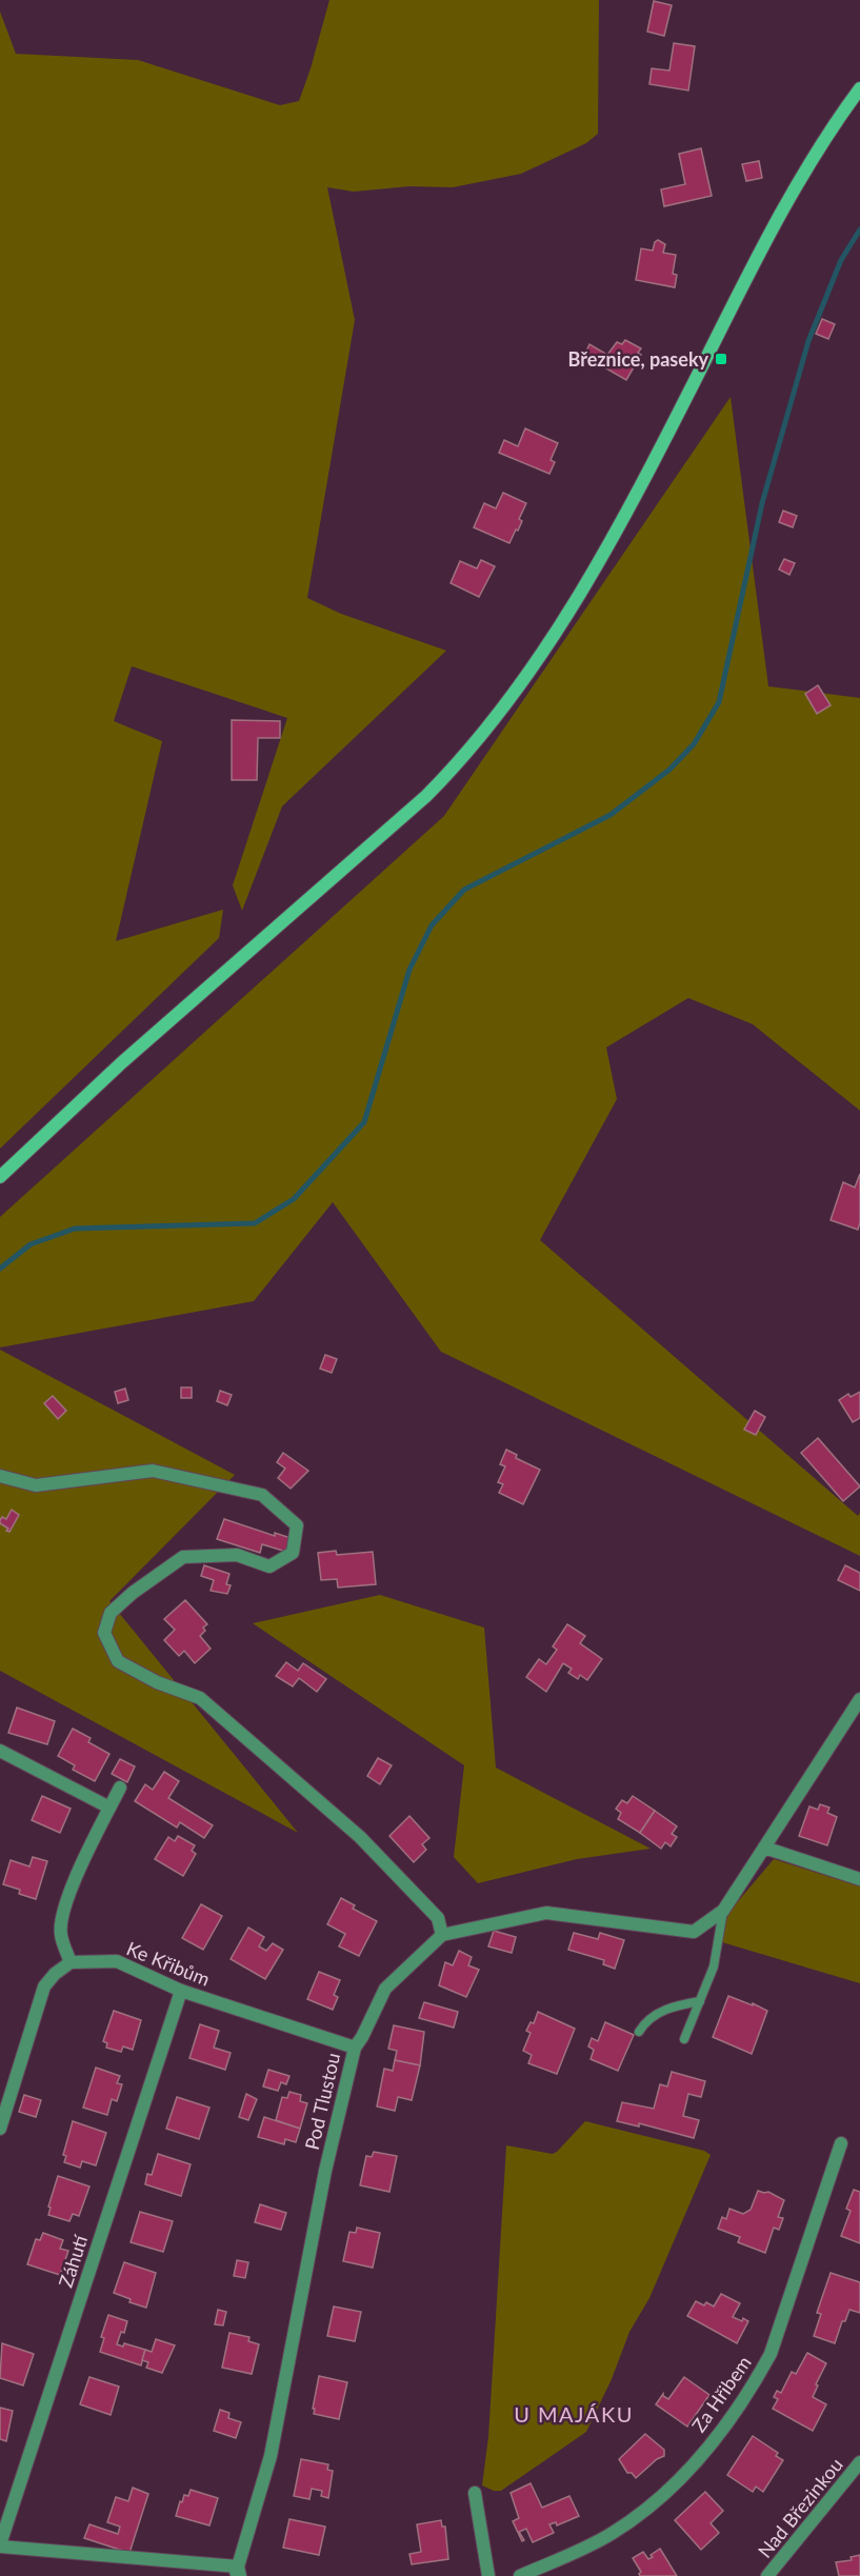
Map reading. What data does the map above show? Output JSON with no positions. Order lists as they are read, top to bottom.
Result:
{
  "streets": {
    "street": [
      "Ke Křibům",
      "Pod Tlustou",
      "Záhutí",
      "Za Hřibem",
      "Nad Březinkou"
    ]
  },
  "crossings": [
    ["Ke Křibům", "Pod Tlustou"],
    ["Ke Křibům", "Záhutí"],
    ["Pod Tlustou", "Záhutí"]
  ],
  "districts": ["U MAJÁKU"],
  "places": {
    "transit": ["Březnice, paseky"]
  }
}
